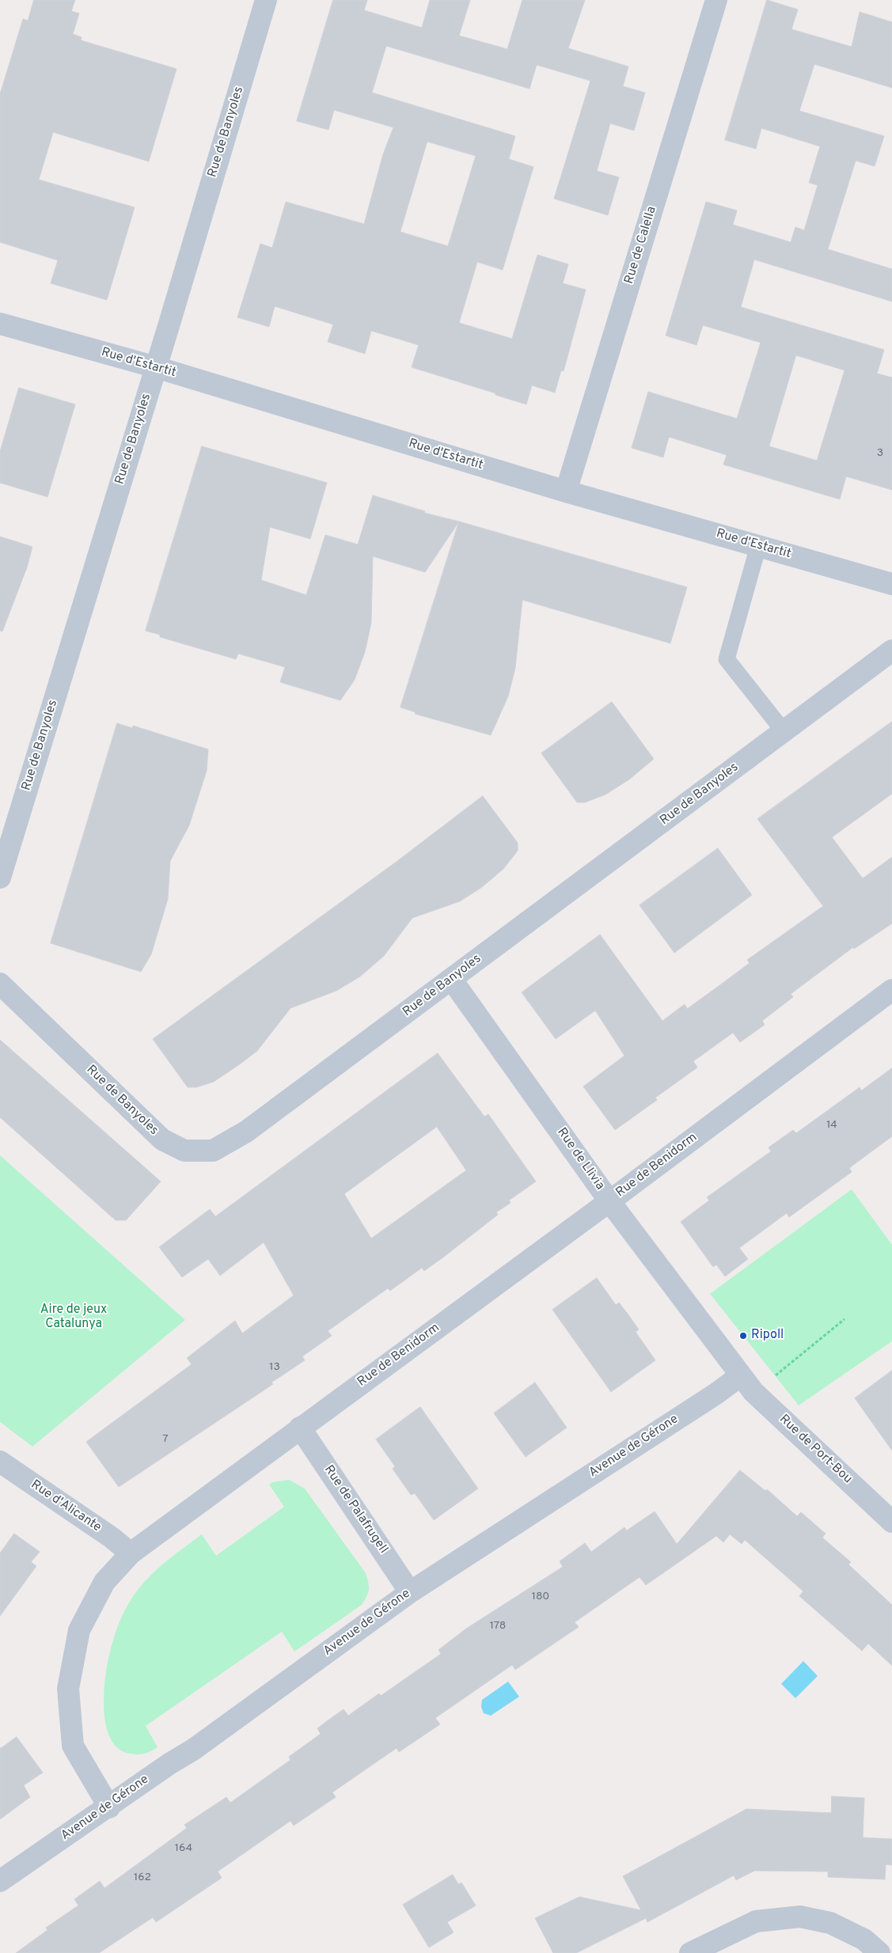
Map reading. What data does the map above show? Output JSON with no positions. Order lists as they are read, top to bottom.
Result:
{
  "streets": {
    "street": [
      "Rue de Banyoles",
      "Rue de Calella",
      "Rue d'Estartit",
      "Rue de Llivia",
      "Rue de Benidorm",
      "Avenue de Gérone",
      "Rue de Port-Bou",
      "Rue d'Alicante",
      "Rue de Palafrugell"
    ]
  },
  "crossings": [
    ["Rue de Banyoles", "Rue d'Estartit"],
    ["Rue de Banyoles", "Rue de Llivia"],
    ["Rue de Calella", "Rue d'Estartit"],
    ["Rue de Llivia", "Rue de Benidorm"],
    ["Rue de Llivia", "Avenue de Gérone"],
    ["Rue de Llivia", "Rue de Port-Bou"],
    ["Rue de Benidorm", "Avenue de Gérone"],
    ["Rue de Benidorm", "Rue d'Alicante"],
    ["Rue de Benidorm", "Rue de Palafrugell"],
    ["Avenue de Gérone", "Rue de Port-Bou"],
    ["Avenue de Gérone", "Rue de Palafrugell"]
  ],
  "parks": ["Aire de jeux Catalunya"],
  "places": ["Ripoll"],
  "house_numbers": [
    "3",
    "14",
    "13",
    "7",
    "180",
    "178",
    "164",
    "162"
  ]
}
